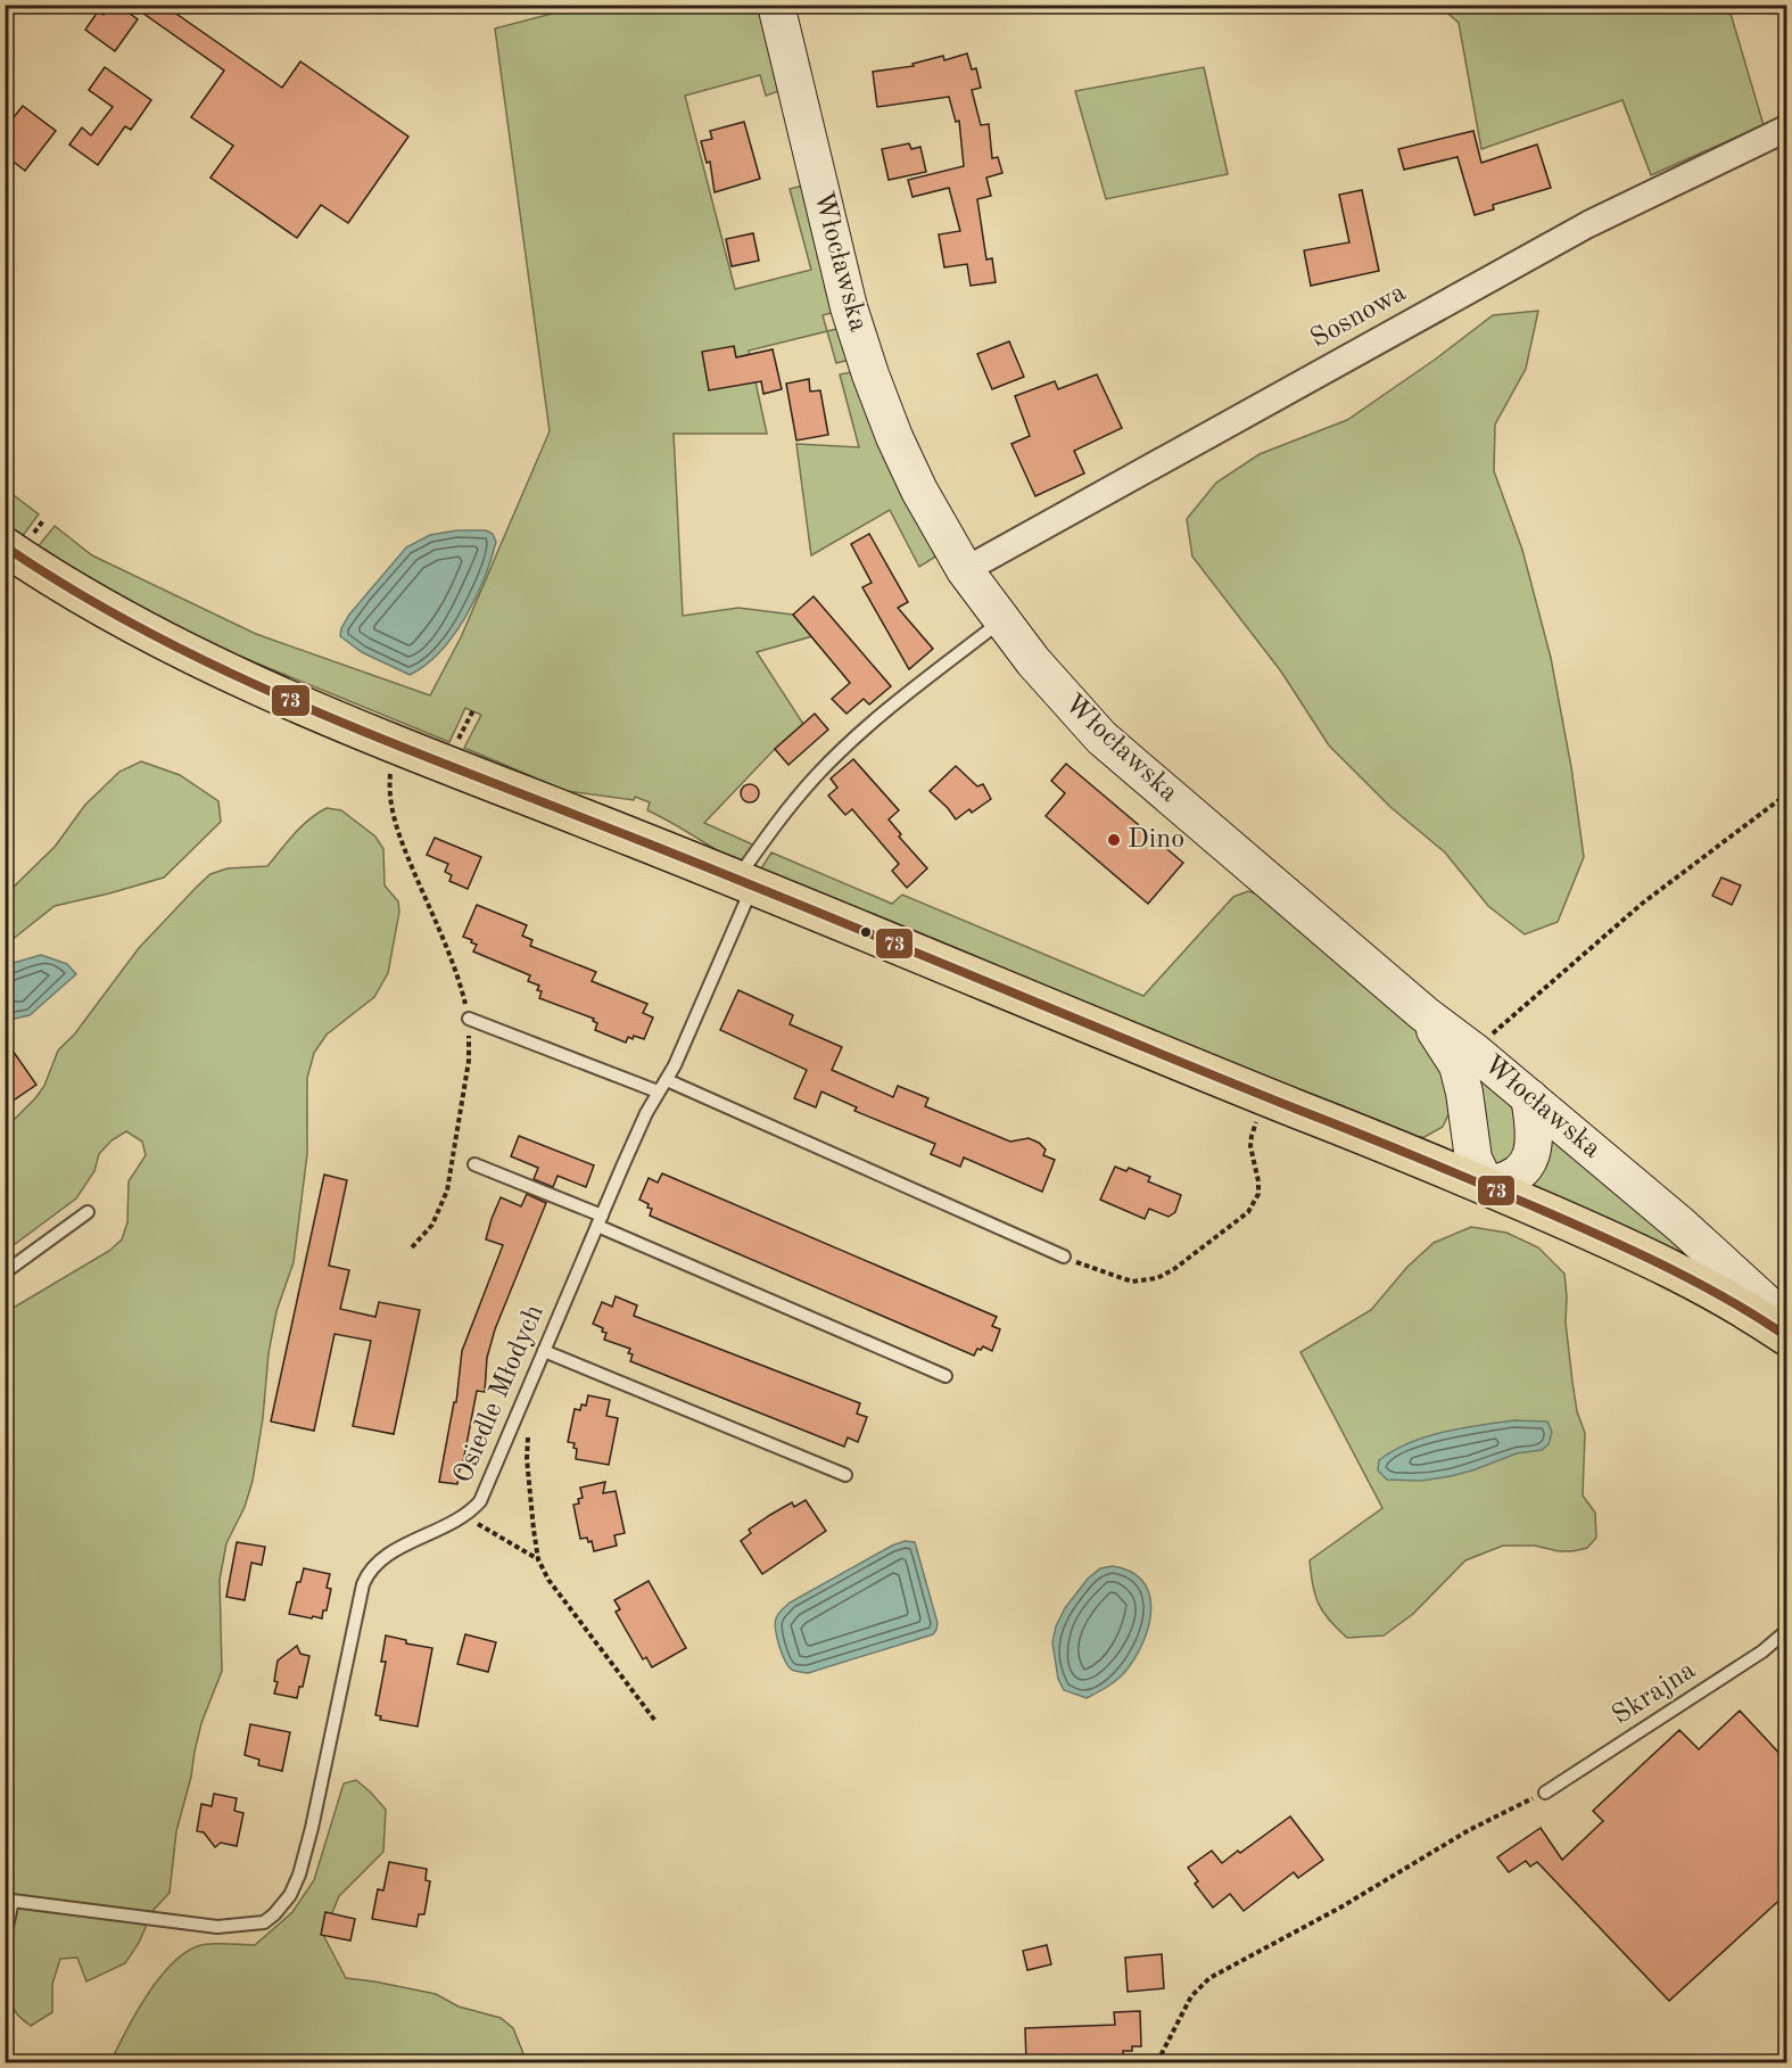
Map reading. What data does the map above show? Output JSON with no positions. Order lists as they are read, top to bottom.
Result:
{
  "streets": {
    "main road": ["Włocławska"],
    "street": ["Sosnowa"],
    "lane": ["Osiedle Młodych", "Skrajna"]
  },
  "crossings": [
    ["Włocławska", "Sosnowa"],
    ["Włocławska", "Osiedle Młodych"]
  ],
  "places": ["Dino"],
  "lines": ["transit line 73"]
}
